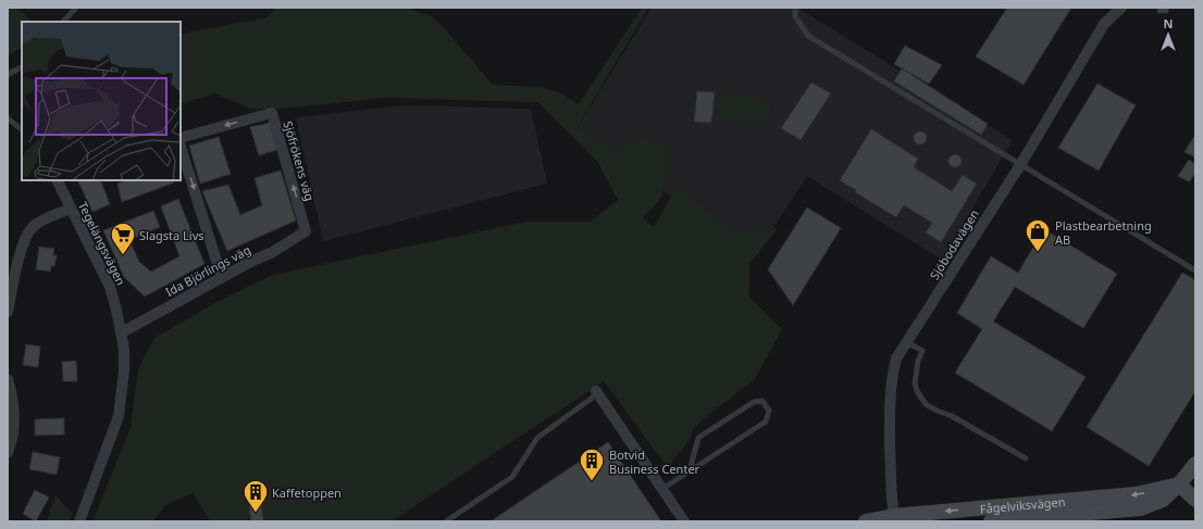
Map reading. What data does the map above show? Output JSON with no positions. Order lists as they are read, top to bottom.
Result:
{
  "streets": {
    "main road": ["Fågelviksvägen"],
    "street": [
      "Sjöfrökens väg",
      "Tegelängsvägen",
      "Sjöbodavägen",
      "Ida Björlings väg"
    ]
  },
  "crossings": [
    ["Sjöfrökens väg", "Ida Björlings väg"],
    ["Tegelängsvägen", "Ida Björlings väg"],
    ["Sjöbodavägen", "Fågelviksvägen"]
  ],
  "places": {
    "shop": ["Plastbearbetning AB"],
    "supermarket": ["Slagsta Livs"],
    "building": ["Botvid Business Center", "Kaffetoppen"]
  },
  "north": "top"
}
